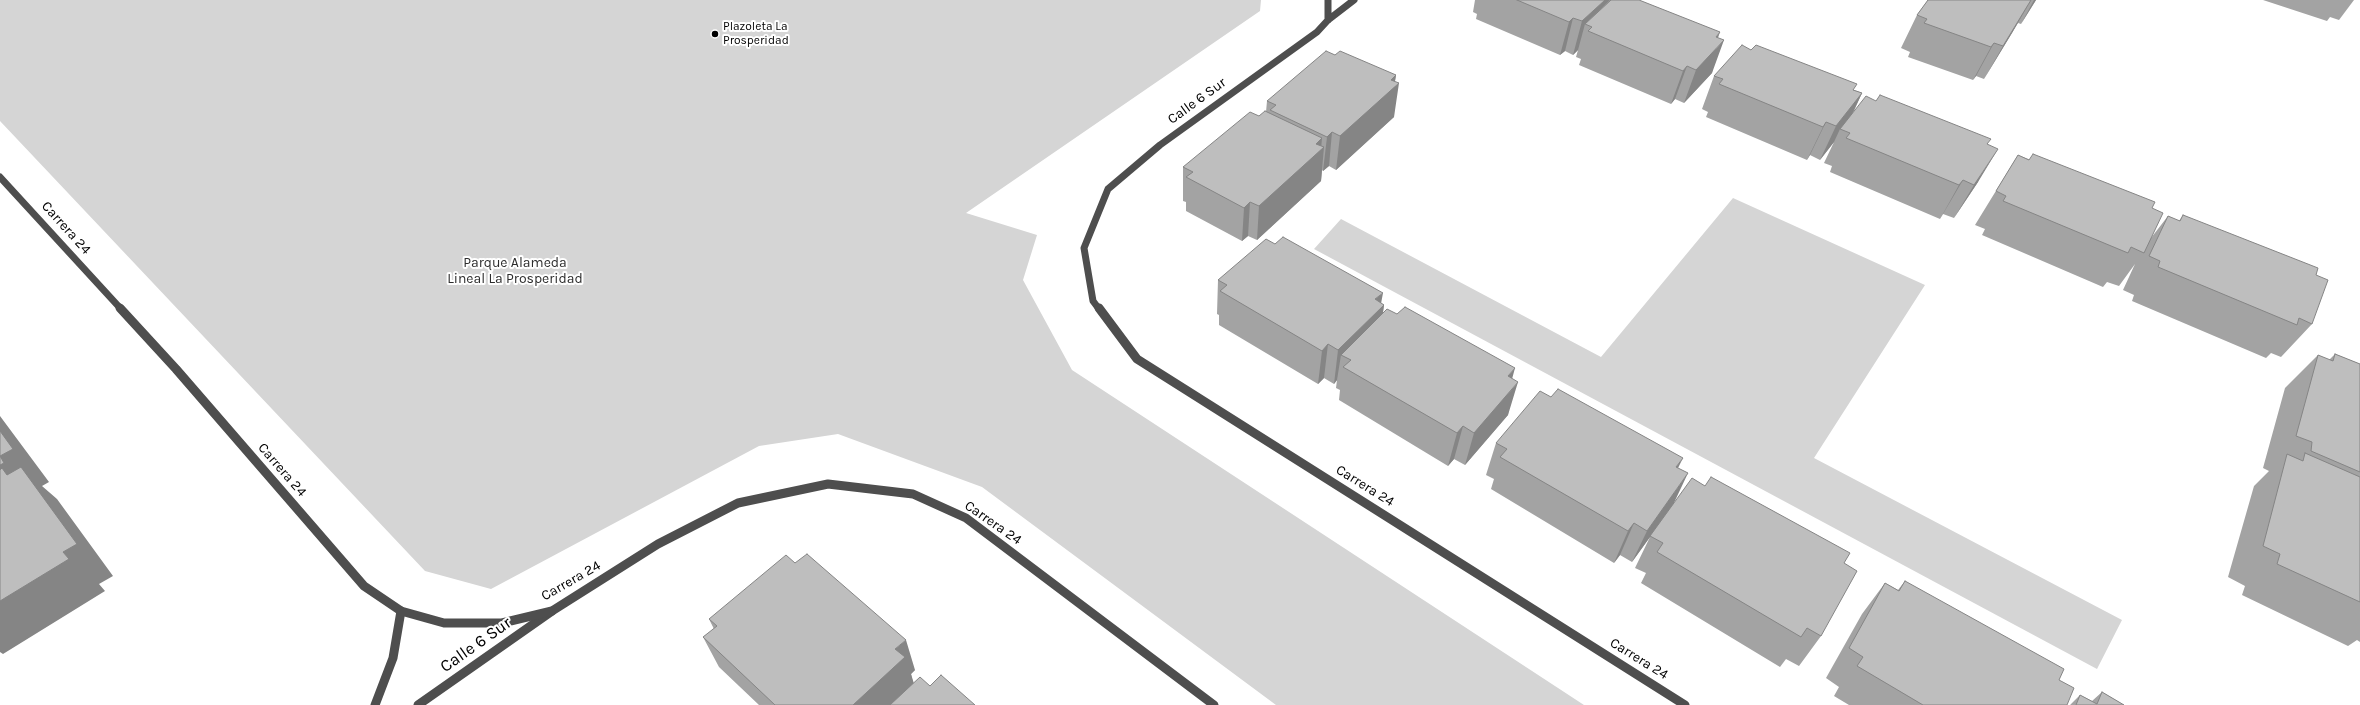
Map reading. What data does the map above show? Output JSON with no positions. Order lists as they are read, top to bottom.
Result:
{
  "streets": {
    "street": ["Calle 6 Sur", "Carrera 24"]
  },
  "crossings": [
    ["Calle 6 Sur", "Carrera 24"]
  ],
  "parks": ["Parque Alameda Lineal La Prosperidad"],
  "places": ["Plazoleta La Prosperidad"]
}
